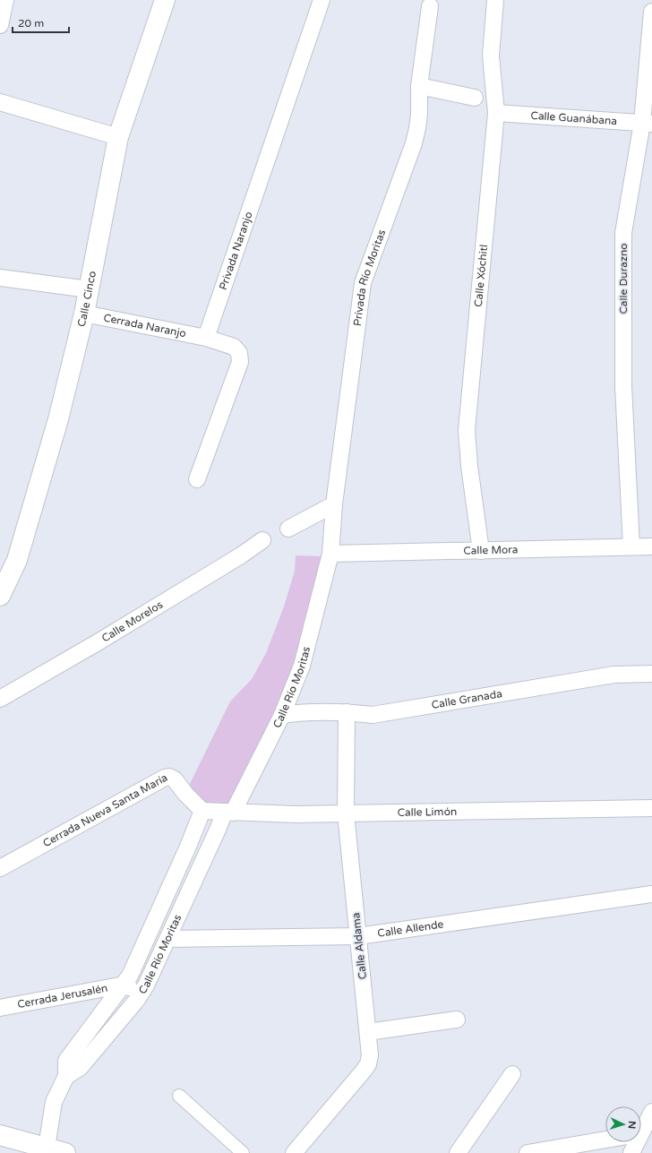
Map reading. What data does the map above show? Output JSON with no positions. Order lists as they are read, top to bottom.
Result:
{
  "streets": {
    "street": [
      "Calle Guanábana",
      "Privada Naranjo",
      "Calle Xóchitl",
      "Privada Río Moritas",
      "Calle Durazno",
      "Calle Cinco",
      "Cerrada Naranjo",
      "Calle Mora",
      "Calle Morelos",
      "Calle Río Moritas",
      "Calle Granada",
      "Cerrada Nueva Santa María",
      "Calle Limón",
      "Calle Allende",
      "Calle Aldama",
      "Cerrada Jerusalén"
    ]
  },
  "crossings": [
    ["Calle Guanábana", "Calle Xóchitl"],
    ["Calle Guanábana", "Calle Durazno"],
    ["Privada Naranjo", "Cerrada Naranjo"],
    ["Calle Xóchitl", "Calle Mora"],
    ["Privada Río Moritas", "Calle Mora"],
    ["Privada Río Moritas", "Calle Río Moritas"],
    ["Calle Durazno", "Calle Mora"],
    ["Calle Cinco", "Cerrada Naranjo"],
    ["Calle Mora", "Calle Río Moritas"],
    ["Calle Río Moritas", "Calle Granada"],
    ["Calle Río Moritas", "Cerrada Nueva Santa María"],
    ["Calle Río Moritas", "Calle Limón"],
    ["Calle Río Moritas", "Calle Allende"],
    ["Calle Río Moritas", "Cerrada Jerusalén"],
    ["Calle Granada", "Calle Aldama"],
    ["Cerrada Nueva Santa María", "Calle Limón"],
    ["Calle Limón", "Calle Aldama"],
    ["Calle Allende", "Calle Aldama"]
  ],
  "scale_bar": "20 m",
  "north": "right"
}
